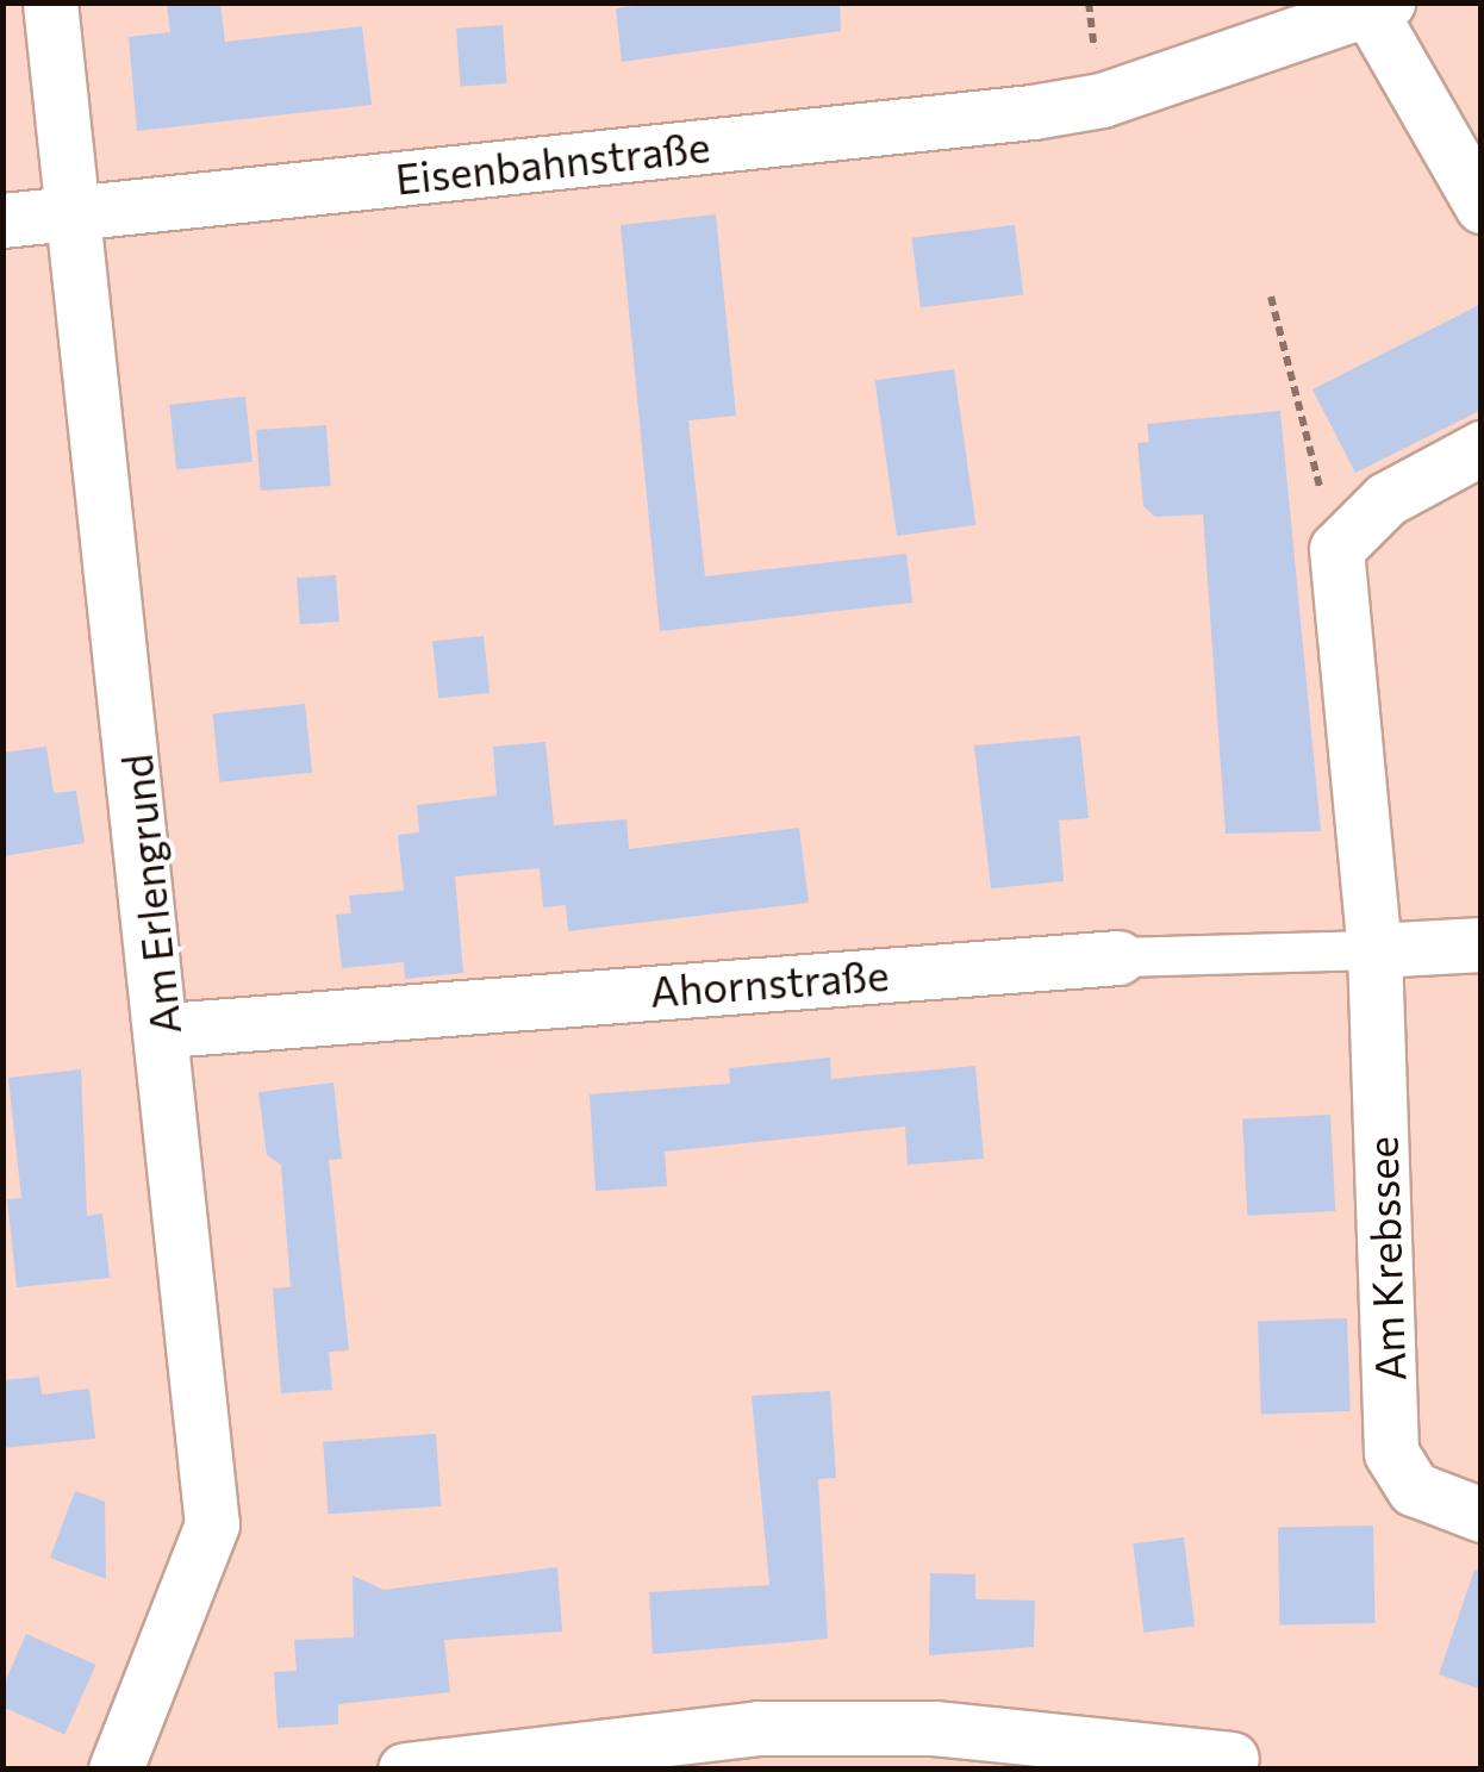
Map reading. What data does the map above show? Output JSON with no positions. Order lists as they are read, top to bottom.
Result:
{
  "streets": {
    "street": [
      "Eisenbahnstraße",
      "Am Erlengrund",
      "Ahornstraße",
      "Am Krebssee"
    ]
  },
  "crossings": [
    ["Eisenbahnstraße", "Am Erlengrund"],
    ["Am Erlengrund", "Ahornstraße"],
    ["Ahornstraße", "Am Krebssee"]
  ]
}
